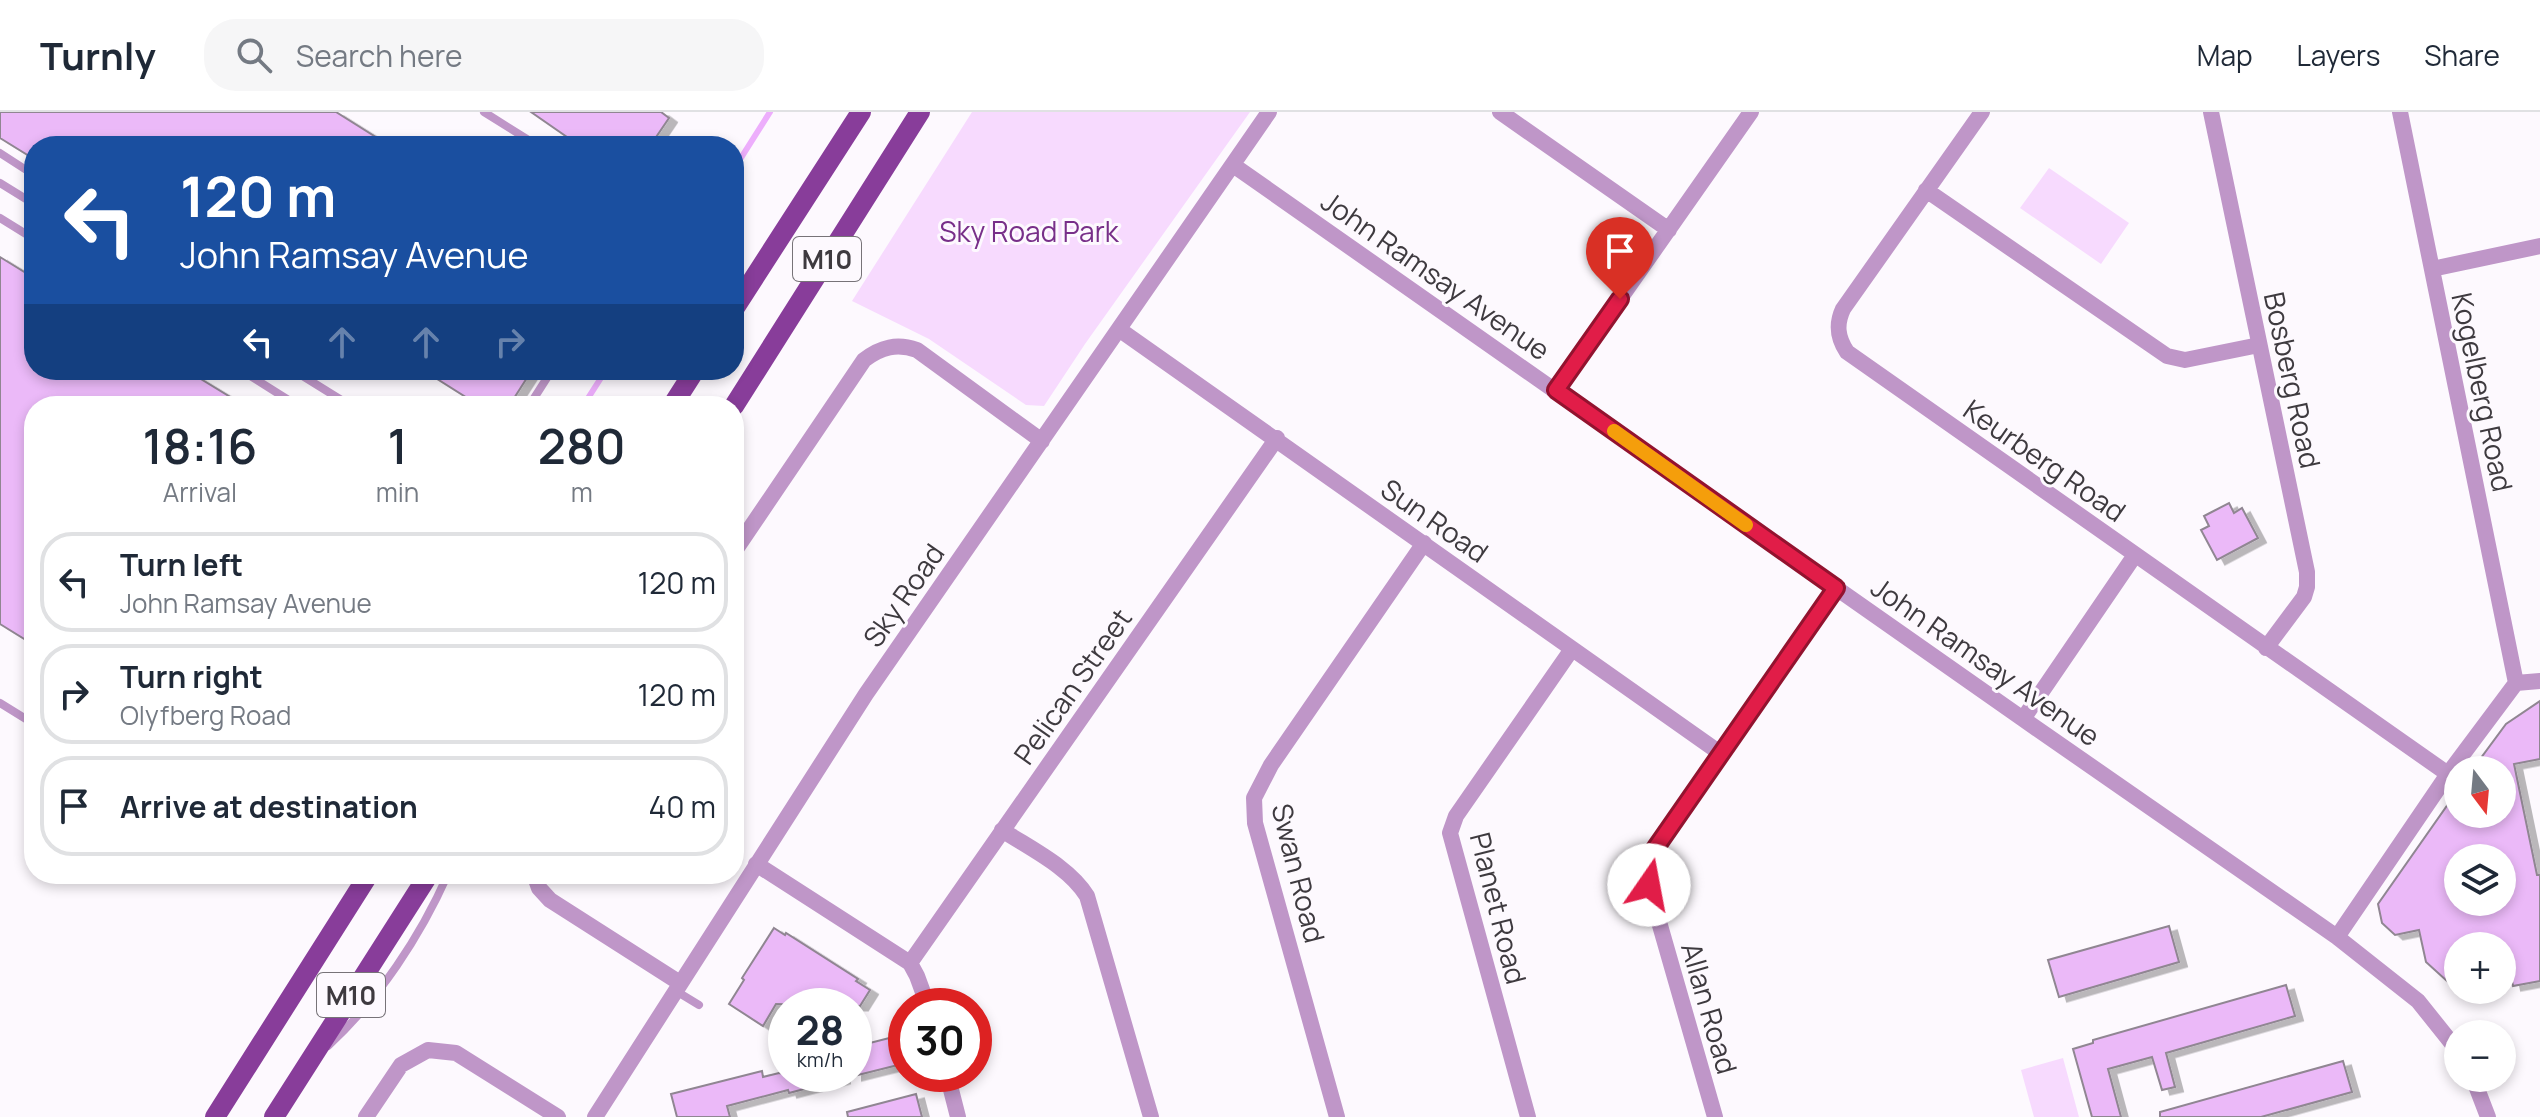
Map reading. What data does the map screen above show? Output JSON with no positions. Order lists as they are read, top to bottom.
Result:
{
  "streets": {
    "main road": ["M10"],
    "street": [
      "John Ramsay Avenue",
      "Bosberg Road",
      "Kogelberg Road",
      "Keurberg Road",
      "Sun Road",
      "Sky Road",
      "Pelican Street",
      "Swan Road",
      "Planet Road",
      "Allan Road"
    ]
  },
  "crossings": [
    ["John Ramsay Avenue", "Sky Road"],
    ["John Ramsay Avenue", "Allan Road"],
    ["Bosberg Road", "Keurberg Road"],
    ["Sun Road", "Sky Road"],
    ["Sun Road", "Pelican Street"],
    ["Sun Road", "Swan Road"],
    ["Sun Road", "Planet Road"],
    ["Sun Road", "Allan Road"]
  ],
  "parks": ["Sky Road Park"],
  "north": "bottom",
  "page": {
    "header": "Turnly",
    "search": "Search here",
    "nav": ["Map", "Layers", "Share"],
    "turn": ["120 m", "John Ramsay Avenue"],
    "eta": [
      "18:16",
      "Arrival",
      "1",
      "min",
      "280",
      "m"
    ],
    "list": [
      {
        "name": "Turn left",
        "note": "John Ramsay Avenue",
        "value": "120 m"
      },
      {
        "name": "Turn right",
        "note": "Olyfberg Road",
        "value": "120 m"
      },
      {
        "name": "Arrive at destination",
        "value": "40 m"
      }
    ],
    "map_buttons": ["+", "−"],
    "speed": "28 km/h",
    "limit": "30"
  }
}
